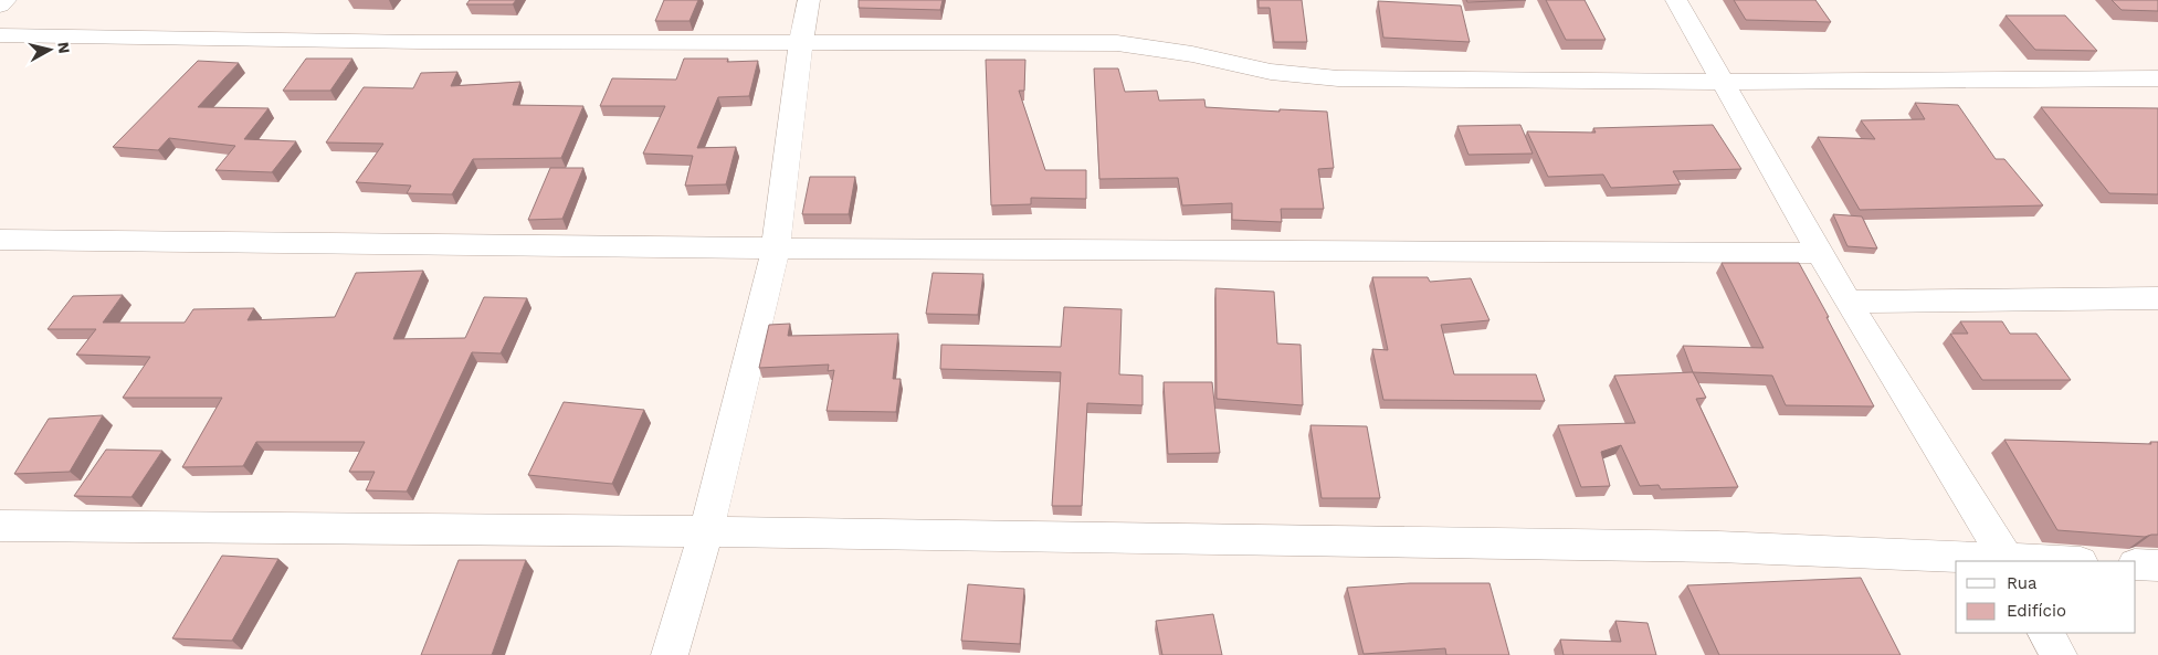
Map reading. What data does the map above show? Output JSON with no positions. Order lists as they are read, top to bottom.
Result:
{
  "legend": ["Rua", "Edifício"],
  "north": "right"
}
